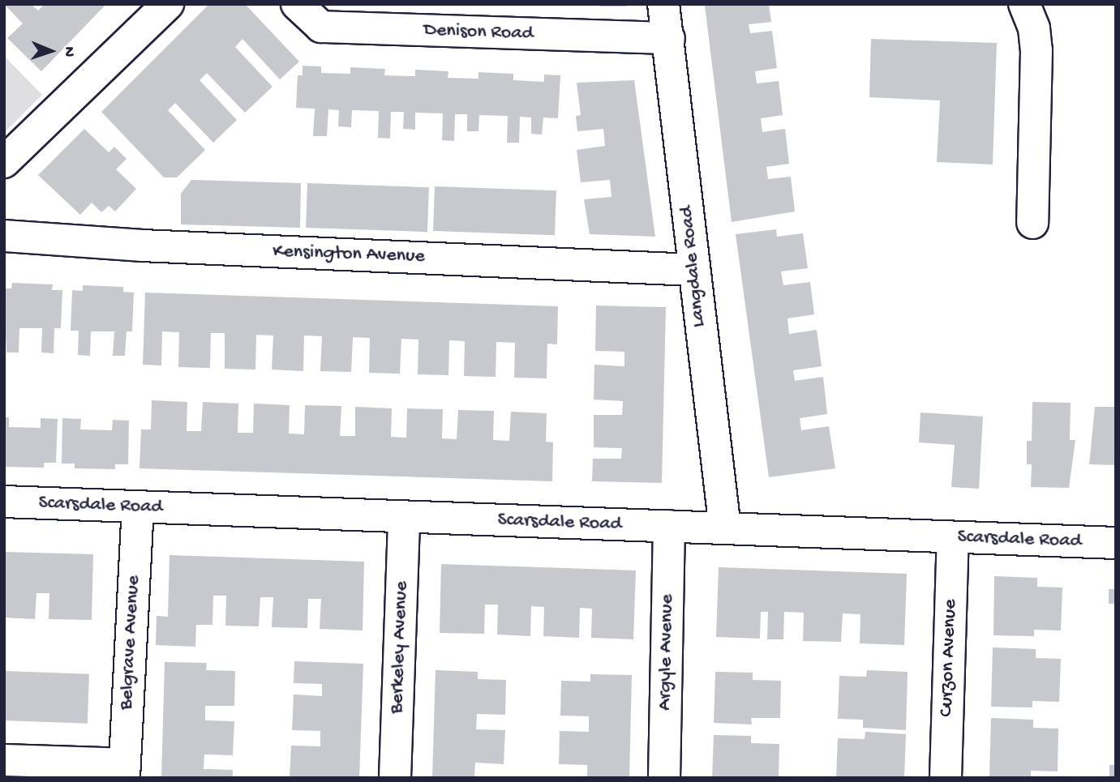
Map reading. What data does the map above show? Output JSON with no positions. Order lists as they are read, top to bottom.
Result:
{
  "streets": {
    "street": [
      "Denison Road",
      "Kensington Avenue",
      "Langdale Road",
      "Scarsdale Road",
      "Belgrave Avenue",
      "Berkeley Avenue",
      "Argyle Avenue",
      "Curzon Avenue"
    ]
  },
  "crossings": [
    ["Denison Road", "Langdale Road"],
    ["Kensington Avenue", "Langdale Road"],
    ["Langdale Road", "Scarsdale Road"],
    ["Scarsdale Road", "Belgrave Avenue"],
    ["Scarsdale Road", "Berkeley Avenue"],
    ["Scarsdale Road", "Argyle Avenue"],
    ["Scarsdale Road", "Curzon Avenue"]
  ],
  "north": "right"
}
